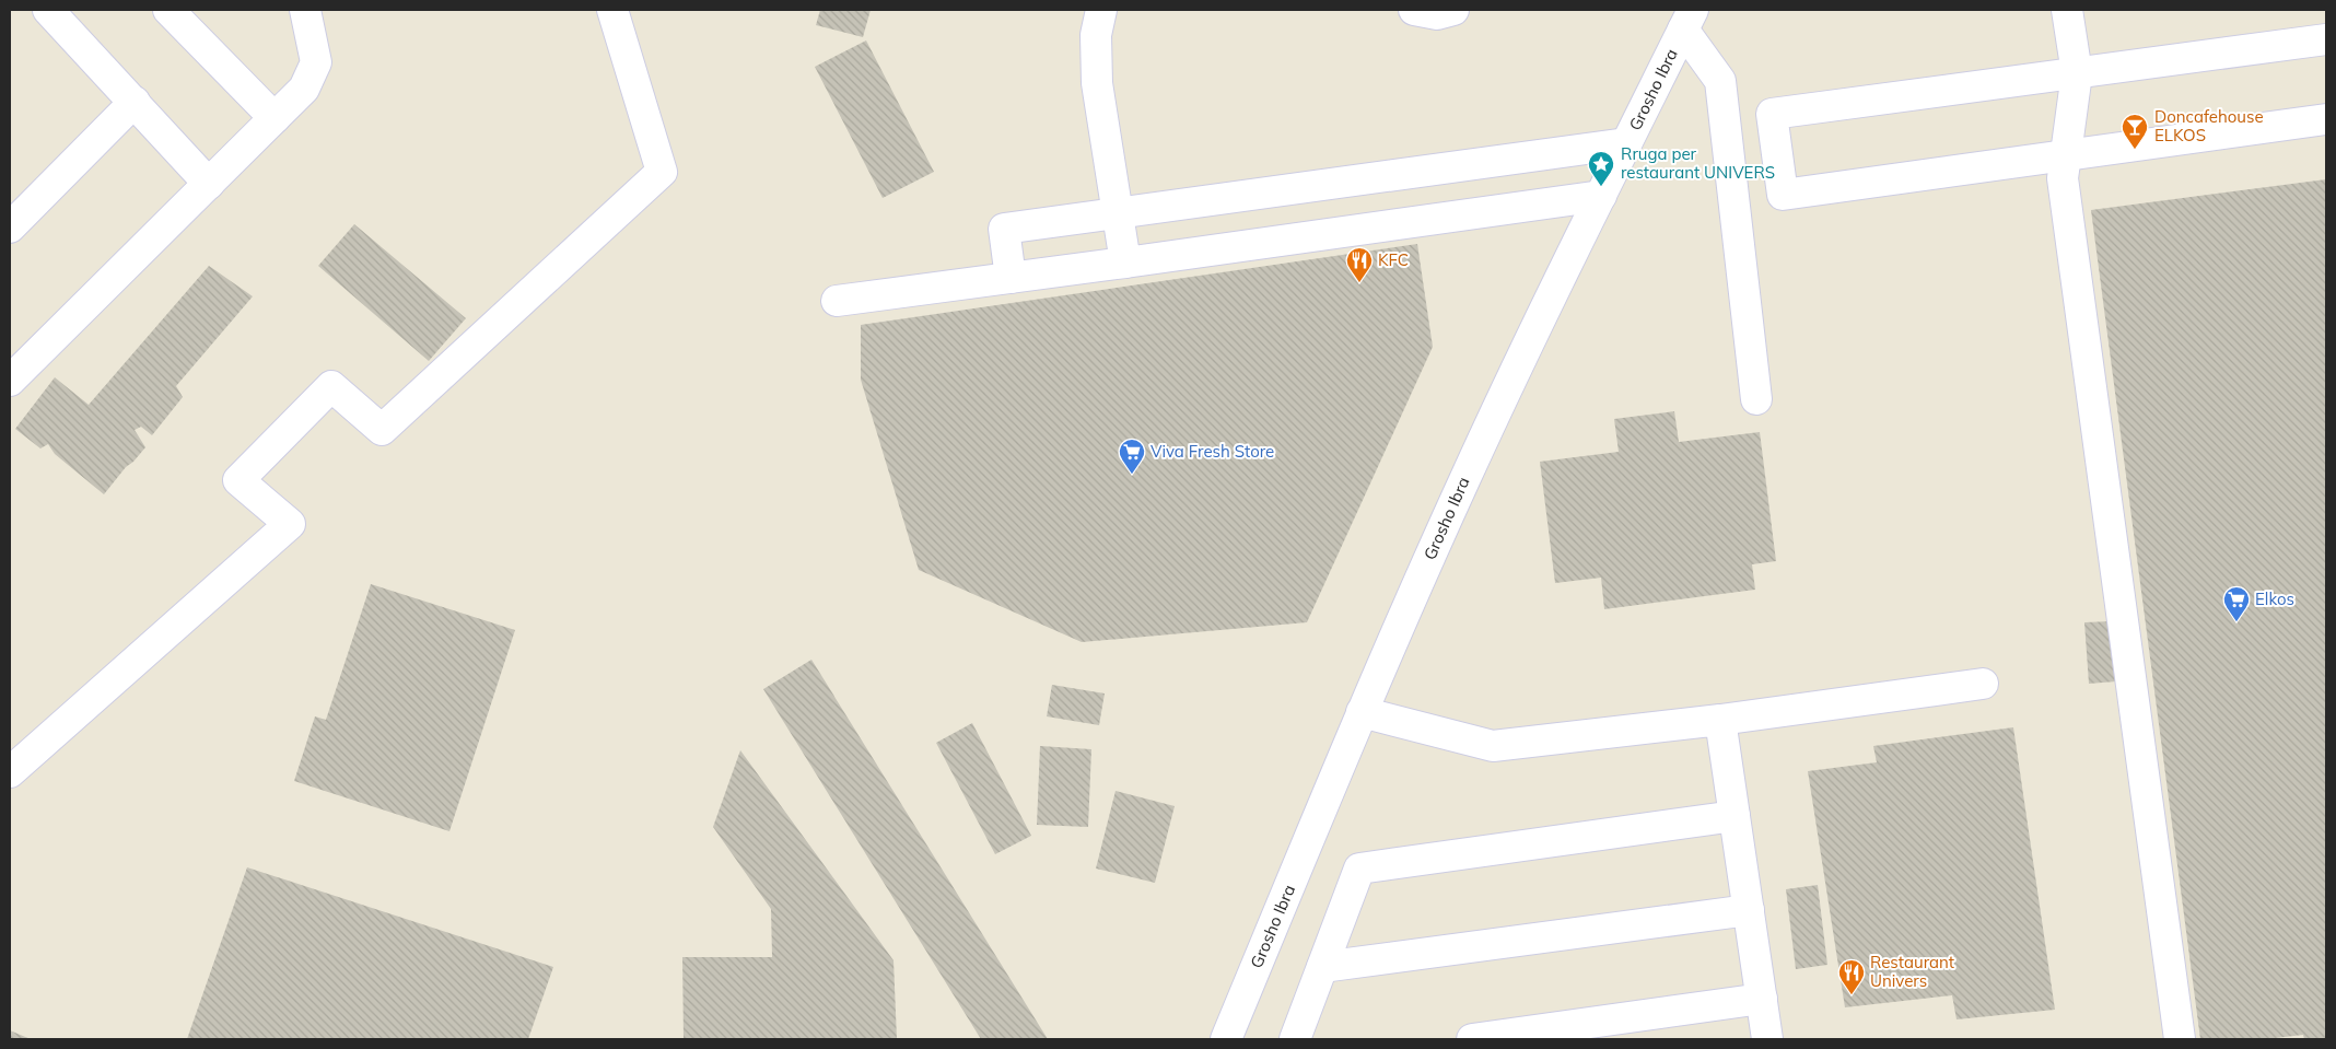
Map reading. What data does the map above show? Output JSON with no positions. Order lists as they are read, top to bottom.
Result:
{
  "streets": {
    "street": ["Grosho Ibra"]
  },
  "places": {
    "bar": ["Doncafehouse ELKOS"],
    "place": ["Rruga per restaurant UNIVERS"],
    "restaurant": ["KFC", "Restaurant Univers"],
    "supermarket": ["Viva Fresh Store", "Elkos"]
  }
}
